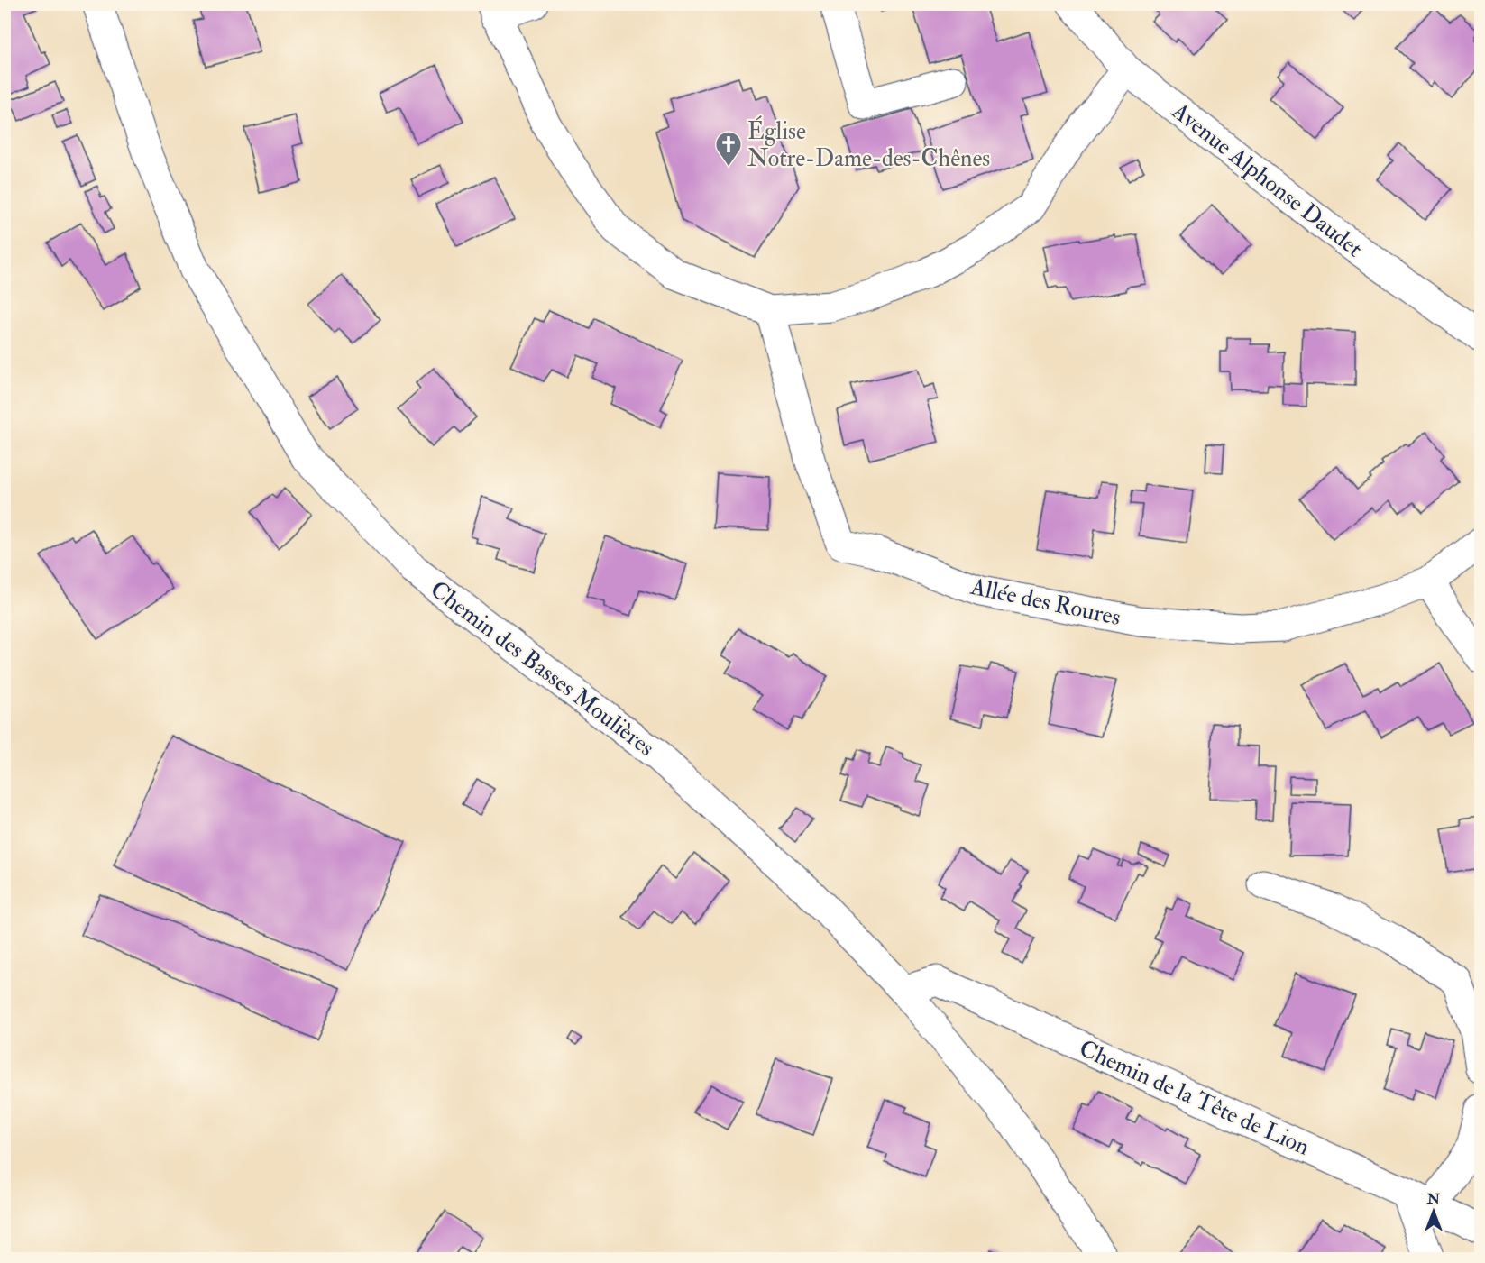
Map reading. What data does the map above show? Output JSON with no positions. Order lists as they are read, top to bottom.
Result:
{
  "streets": {
    "street": [
      "Avenue Alphonse Daudet",
      "Allée des Roures",
      "Chemin des Basses Moulières",
      "Chemin de la Tête de Lion"
    ]
  },
  "crossings": [
    ["Chemin des Basses Moulières", "Chemin de la Tête de Lion"]
  ],
  "places": {
    "church": ["Église Notre-Dame-des-Chênes"]
  },
  "north": "top"
}
